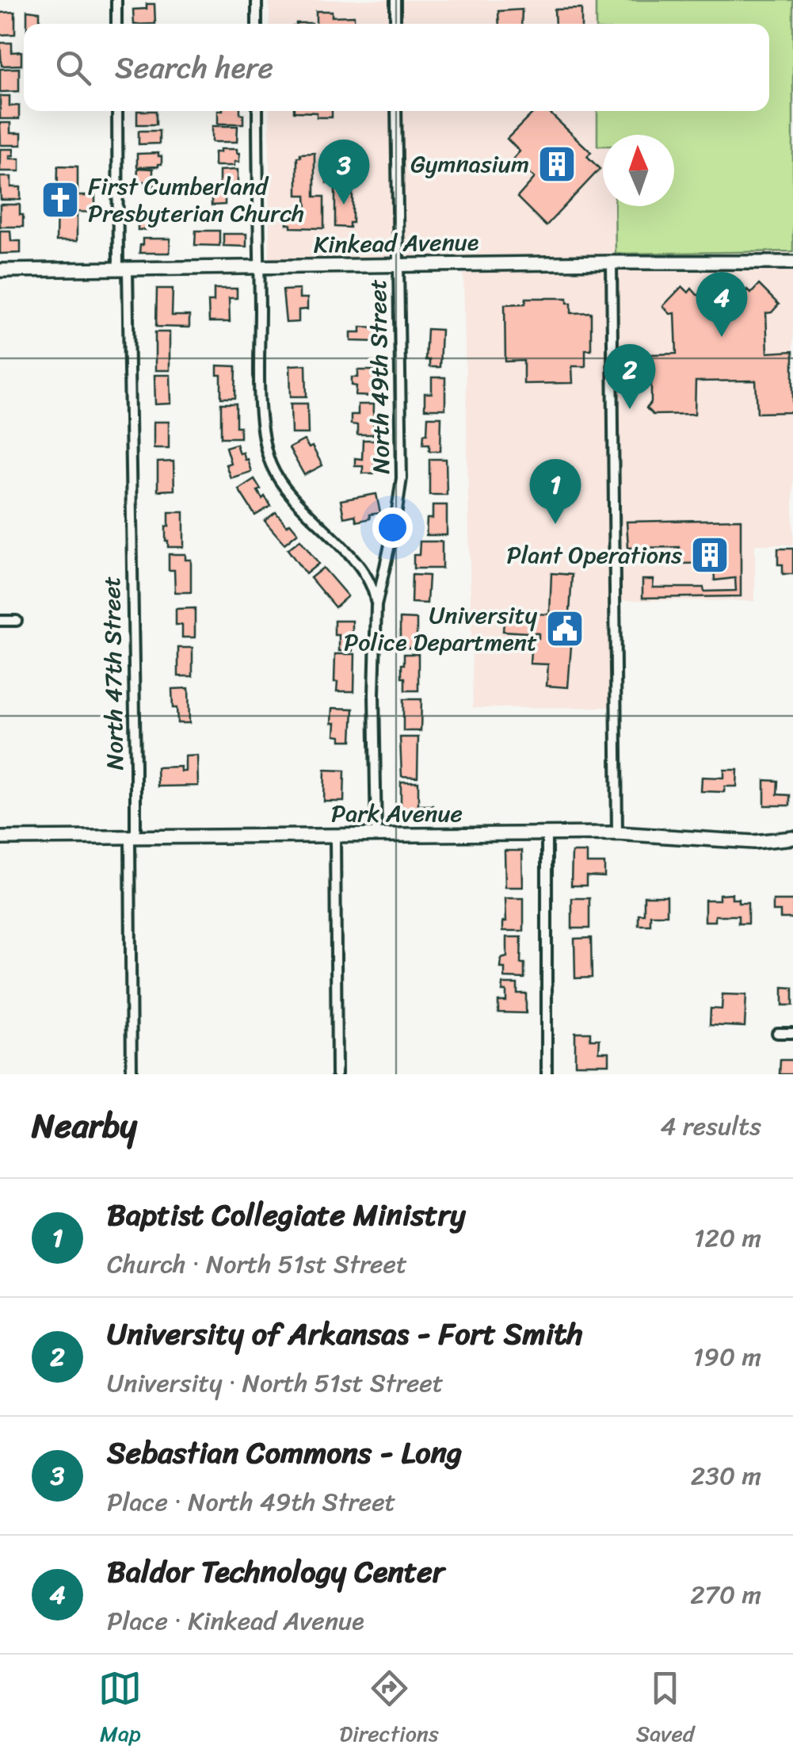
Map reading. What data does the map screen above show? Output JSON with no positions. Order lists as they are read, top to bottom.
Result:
{
  "streets": {
    "street": [
      "Kinkead Avenue",
      "North 49th Street",
      "North 47th Street",
      "Park Avenue"
    ]
  },
  "crossings": [
    ["Kinkead Avenue", "North 49th Street"],
    ["Kinkead Avenue", "North 47th Street"],
    ["North 49th Street", "Park Avenue"],
    ["North 47th Street", "Park Avenue"]
  ],
  "places": {
    "building": ["Gymnasium", "Plant Operations"],
    "church": ["First Cumberland Presbyterian Church"],
    "public building": ["University Police Department"]
  },
  "north": "top",
  "page": {
    "search": "Search here",
    "pins": [
      "3",
      "4",
      "2",
      "1"
    ],
    "heading": ["Nearby", "4 results"],
    "list": [
      {
        "mark": "1",
        "name": "Baptist Collegiate Ministry",
        "note": "Church · North 51st Street",
        "value": "120 m"
      },
      {
        "mark": "2",
        "name": "University of Arkansas - Fort Smith",
        "note": "University · North 51st Street",
        "value": "190 m"
      },
      {
        "mark": "3",
        "name": "Sebastian Commons - Long",
        "note": "Place · North 49th Street",
        "value": "230 m"
      },
      {
        "mark": "4",
        "name": "Baldor Technology Center",
        "note": "Place · Kinkead Avenue",
        "value": "270 m"
      }
    ],
    "nav": ["Map", "Directions", "Saved"]
  }
}
